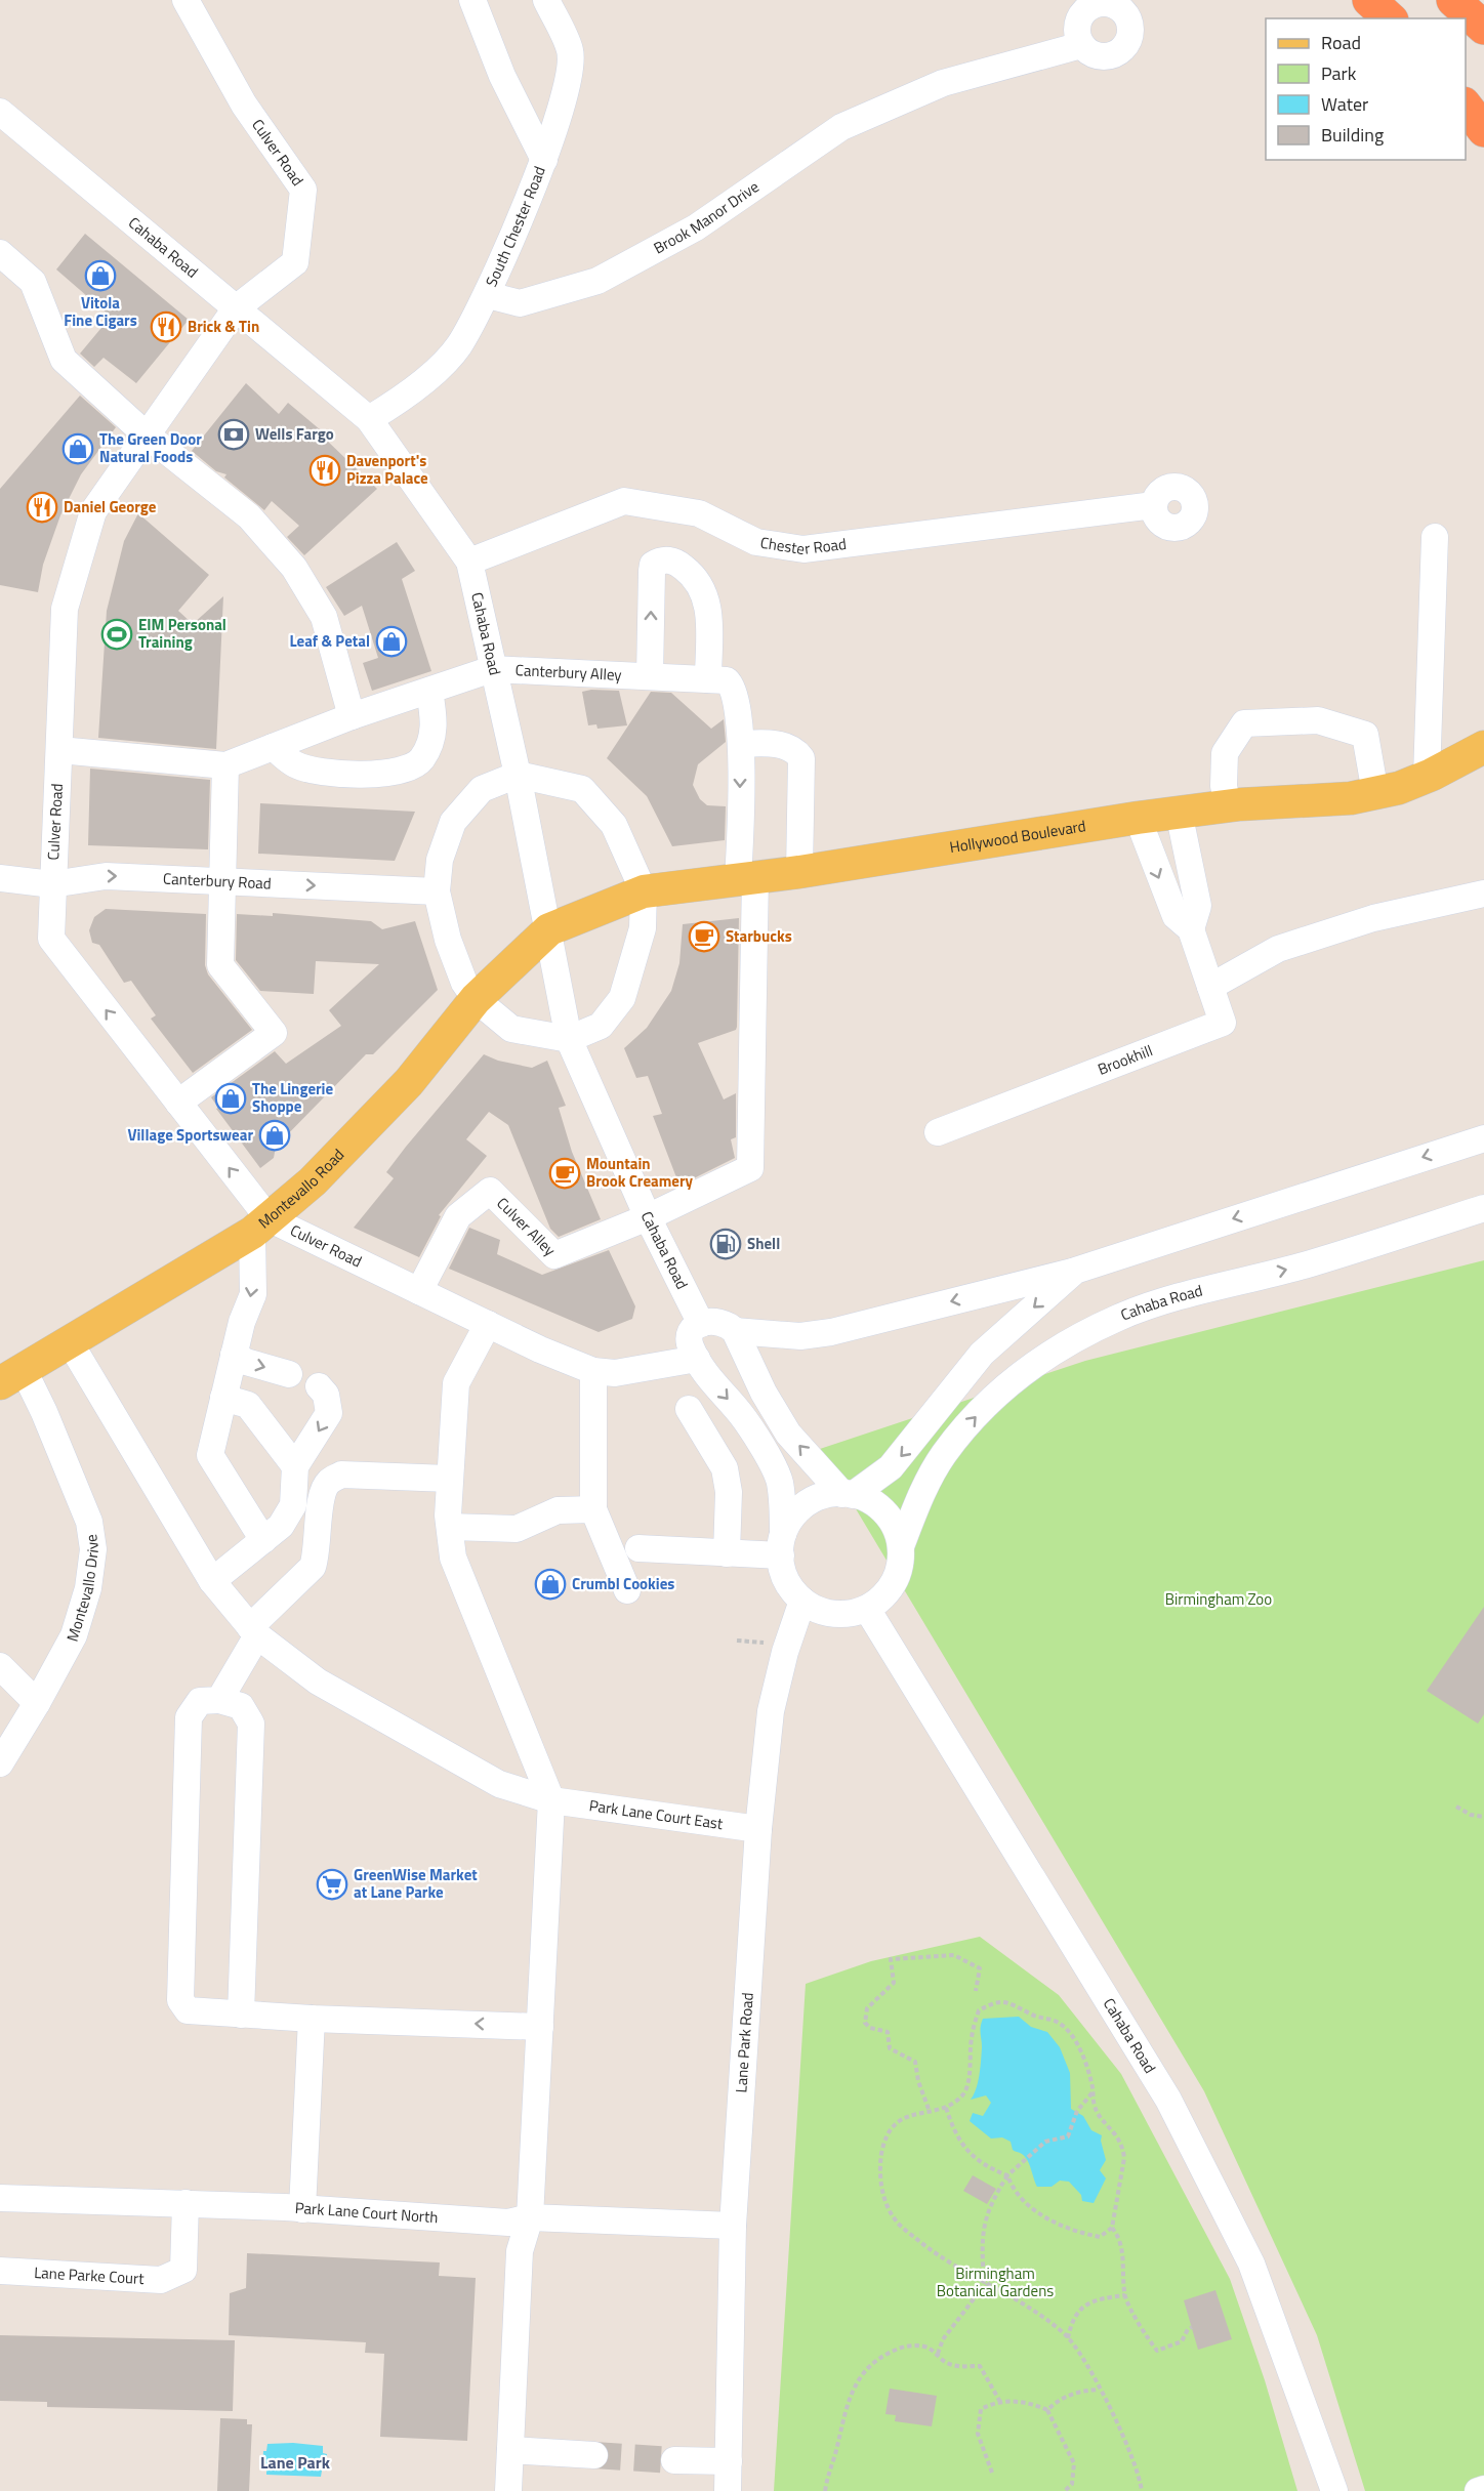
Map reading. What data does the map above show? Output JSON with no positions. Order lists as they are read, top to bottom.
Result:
{
  "streets": {
    "main road": ["Hollywood Boulevard", "Montevallo Road"],
    "street": [
      "Culver Road",
      "Brook Manor Drive",
      "South Chester Road",
      "Cahaba Road",
      "Chester Road",
      "Canterbury Alley",
      "Canterbury Road",
      "Brookhill",
      "Culver Alley",
      "Montevallo Drive",
      "Park Lane Court East",
      "Lane Park Road",
      "Park Lane Court North",
      "Lane Parke Court"
    ]
  },
  "crossings": [
    ["Culver Road", "Cahaba Road"],
    ["Culver Road", "Canterbury Road"],
    ["Culver Road", "Montevallo Road"],
    ["Culver Road", "Culver Alley"],
    ["Brook Manor Drive", "South Chester Road"],
    ["Cahaba Road", "Chester Road"],
    ["Cahaba Road", "Canterbury Alley"],
    ["Cahaba Road", "Hollywood Boulevard"],
    ["Cahaba Road", "Montevallo Road"],
    ["Cahaba Road", "Culver Alley"],
    ["Cahaba Road", "Lane Park Road"],
    ["Canterbury Alley", "Hollywood Boulevard"],
    ["Canterbury Alley", "Culver Alley"],
    ["Hollywood Boulevard", "Brookhill"],
    ["Hollywood Boulevard", "Montevallo Road"],
    ["Montevallo Road", "Montevallo Drive"],
    ["Montevallo Road", "Park Lane Court East"],
    ["Park Lane Court East", "Lane Park Road"],
    ["Lane Park Road", "Park Lane Court North"],
    ["Park Lane Court North", "Lane Parke Court"]
  ],
  "districts": ["Lane Park"],
  "parks": ["Birmingham Zoo", "Birmingham Botanical Gardens"],
  "places": {
    "shop": [
      "Vitola Fine Cigars",
      "The Green Door Natural Foods",
      "Leaf & Petal",
      "The Lingerie Shoppe",
      "Village Sportswear",
      "Crumbl Cookies"
    ],
    "restaurant": ["Brick & Tin", "Davenport's Pizza Palace", "Daniel George"],
    "bank": ["Wells Fargo"],
    "sports": ["EIM Personal Training"],
    "cafe": ["Starbucks", "Mountain Brook Creamery"],
    "fuel station": ["Shell"],
    "supermarket": ["GreenWise Market at Lane Parke"]
  },
  "legend": [
    "Road",
    "Park",
    "Water",
    "Building"
  ]
}
